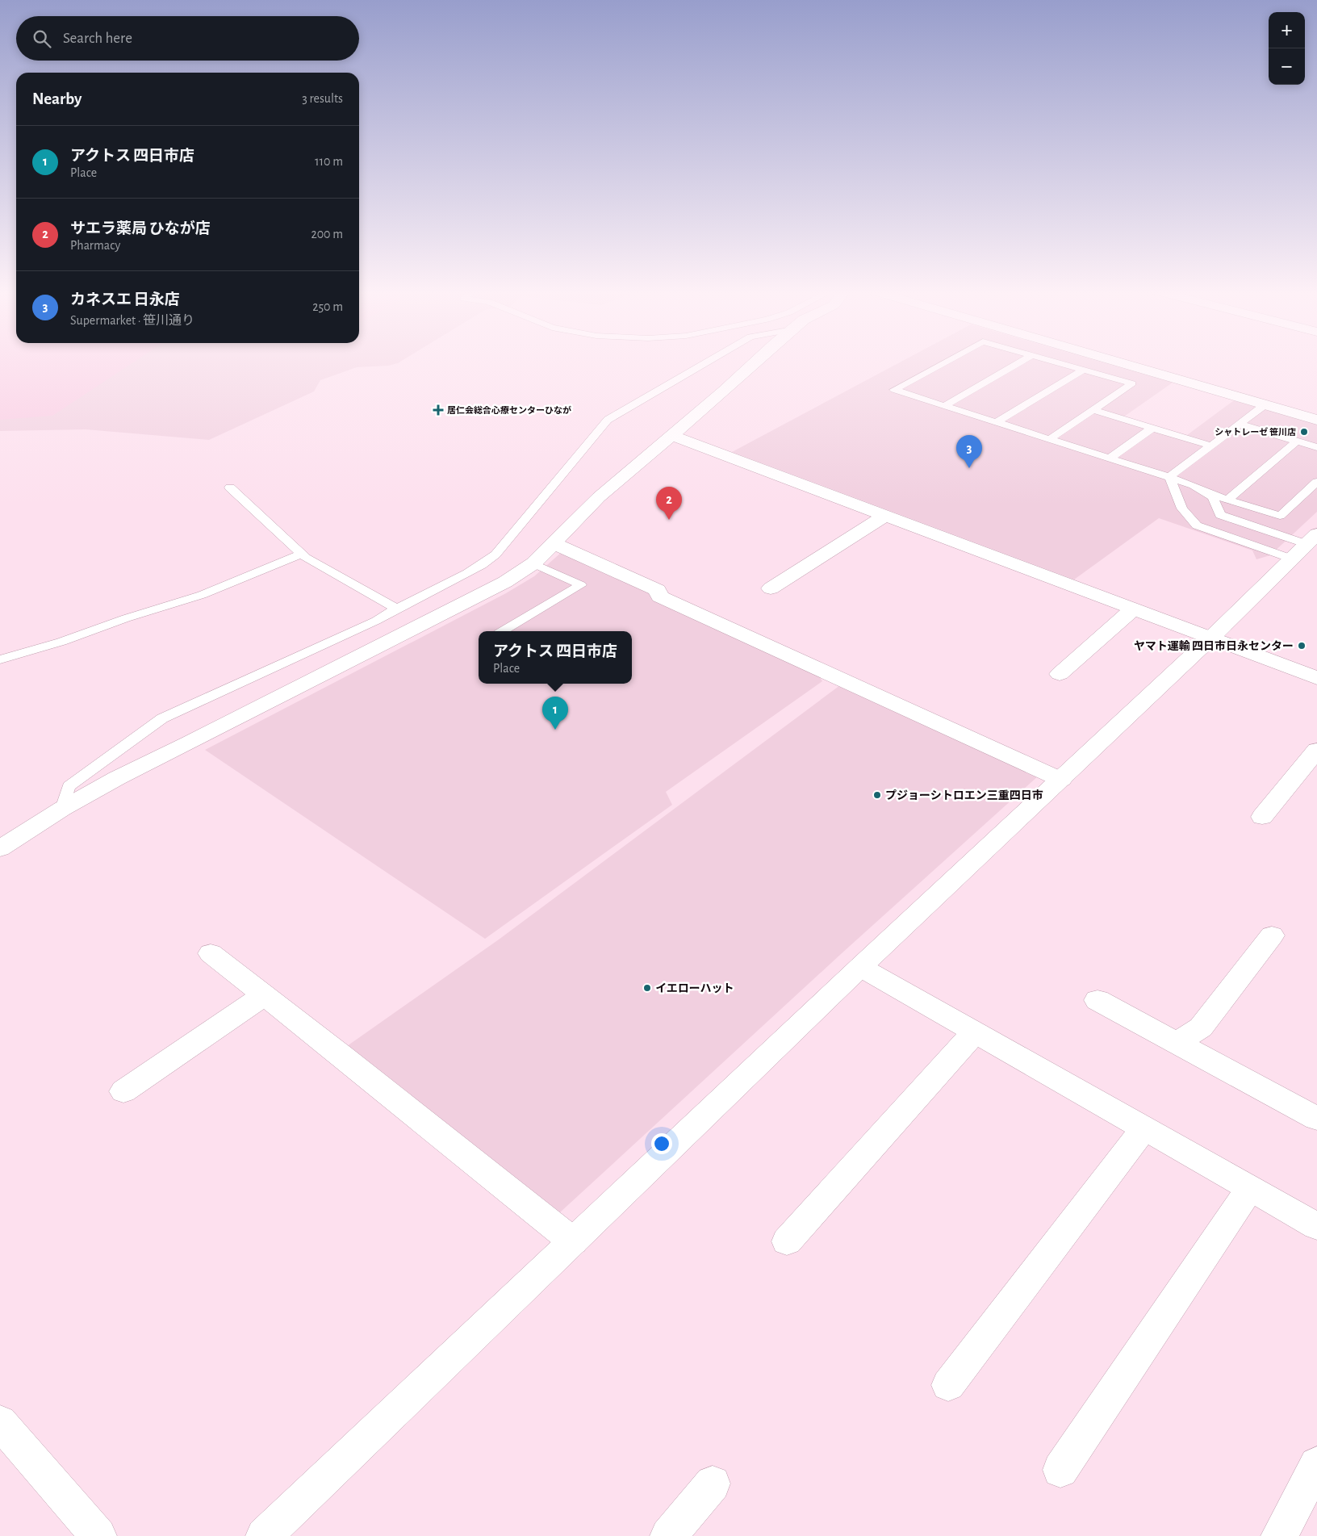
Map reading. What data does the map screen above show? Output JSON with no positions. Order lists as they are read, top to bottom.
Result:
{
  "places": {
    "health": ["居仁会総合心療センターひなが"],
    "other": [
      "シャトレーゼ 笹川店",
      "ヤマト運輸 四日市日永センター",
      "プジョーシトロエン三重四日市",
      "イエローハット"
    ]
  },
  "page": {
    "map_buttons": ["+", "−"],
    "search": "Search here",
    "heading": ["Nearby", "3 results"],
    "list": [
      {
        "mark": "1",
        "name": "アクトス 四日市店",
        "note": "Place",
        "value": "110 m"
      },
      {
        "mark": "2",
        "name": "サエラ薬局 ひなが店",
        "note": "Pharmacy",
        "value": "200 m"
      },
      {
        "mark": "3",
        "name": "カネスエ 日永店",
        "note": "Supermarket · 笹川通り",
        "value": "250 m"
      }
    ],
    "pins": ["3", "2", "1"],
    "popup": ["アクトス 四日市店", "Place"]
  }
}
